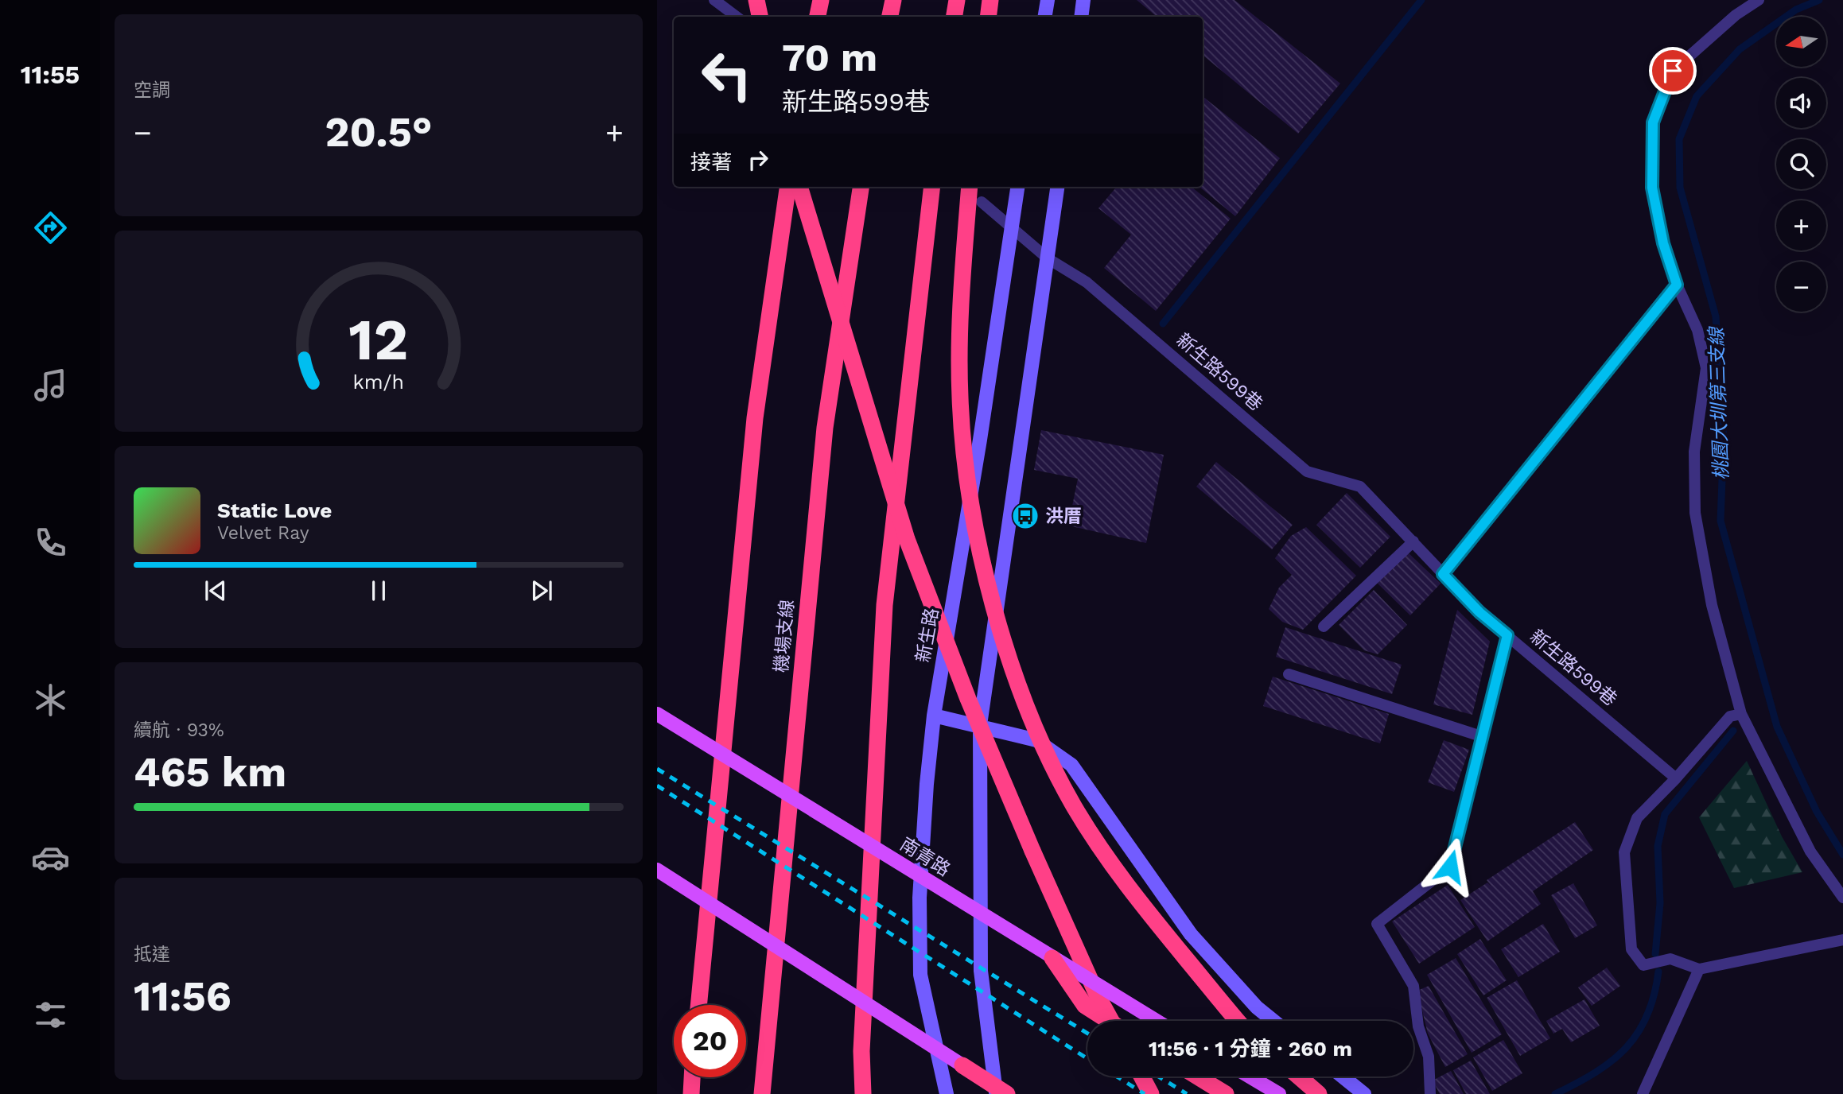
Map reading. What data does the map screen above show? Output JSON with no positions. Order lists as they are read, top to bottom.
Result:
{
  "streets": {
    "highway": ["機場支線"],
    "main road": ["新生路", "南青路"],
    "lane": ["新生路599巷"]
  },
  "crossings": [
    ["新生路599巷", "新生路"]
  ],
  "water": ["桃園大圳第三支線"],
  "places": {
    "bus stop": ["洪厝"]
  },
  "north": "left",
  "page": {
    "tabs": "11:55",
    "tile": [
      "空調",
      ["續航 · 93%", "465 km"],
      ["抵達", "11:56"]
    ],
    "map_buttons": ["+", "−"],
    "turn": ["70 m", "新生路599巷"],
    "heat": ["−", "20.5°", "+"],
    "then": "接著",
    "song": ["Static Love", "Velvet Ray"],
    "limit": "20",
    "trip": "11:56 · 1 分鐘 · 260 m",
    "gauge": ["12", "km/h"]
  }
}
